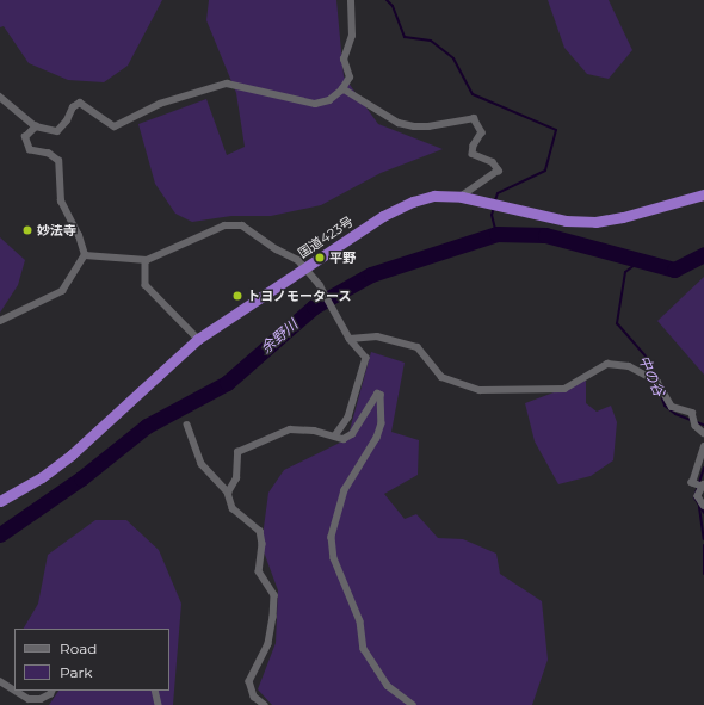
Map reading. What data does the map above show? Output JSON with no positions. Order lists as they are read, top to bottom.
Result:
{
  "streets": {
    "highway": ["国道423号"]
  },
  "water": ["余野川", "中の谷"],
  "places": ["妙法寺", "平野", "トヨノモータース"],
  "legend": ["Road", "Park"]
}
